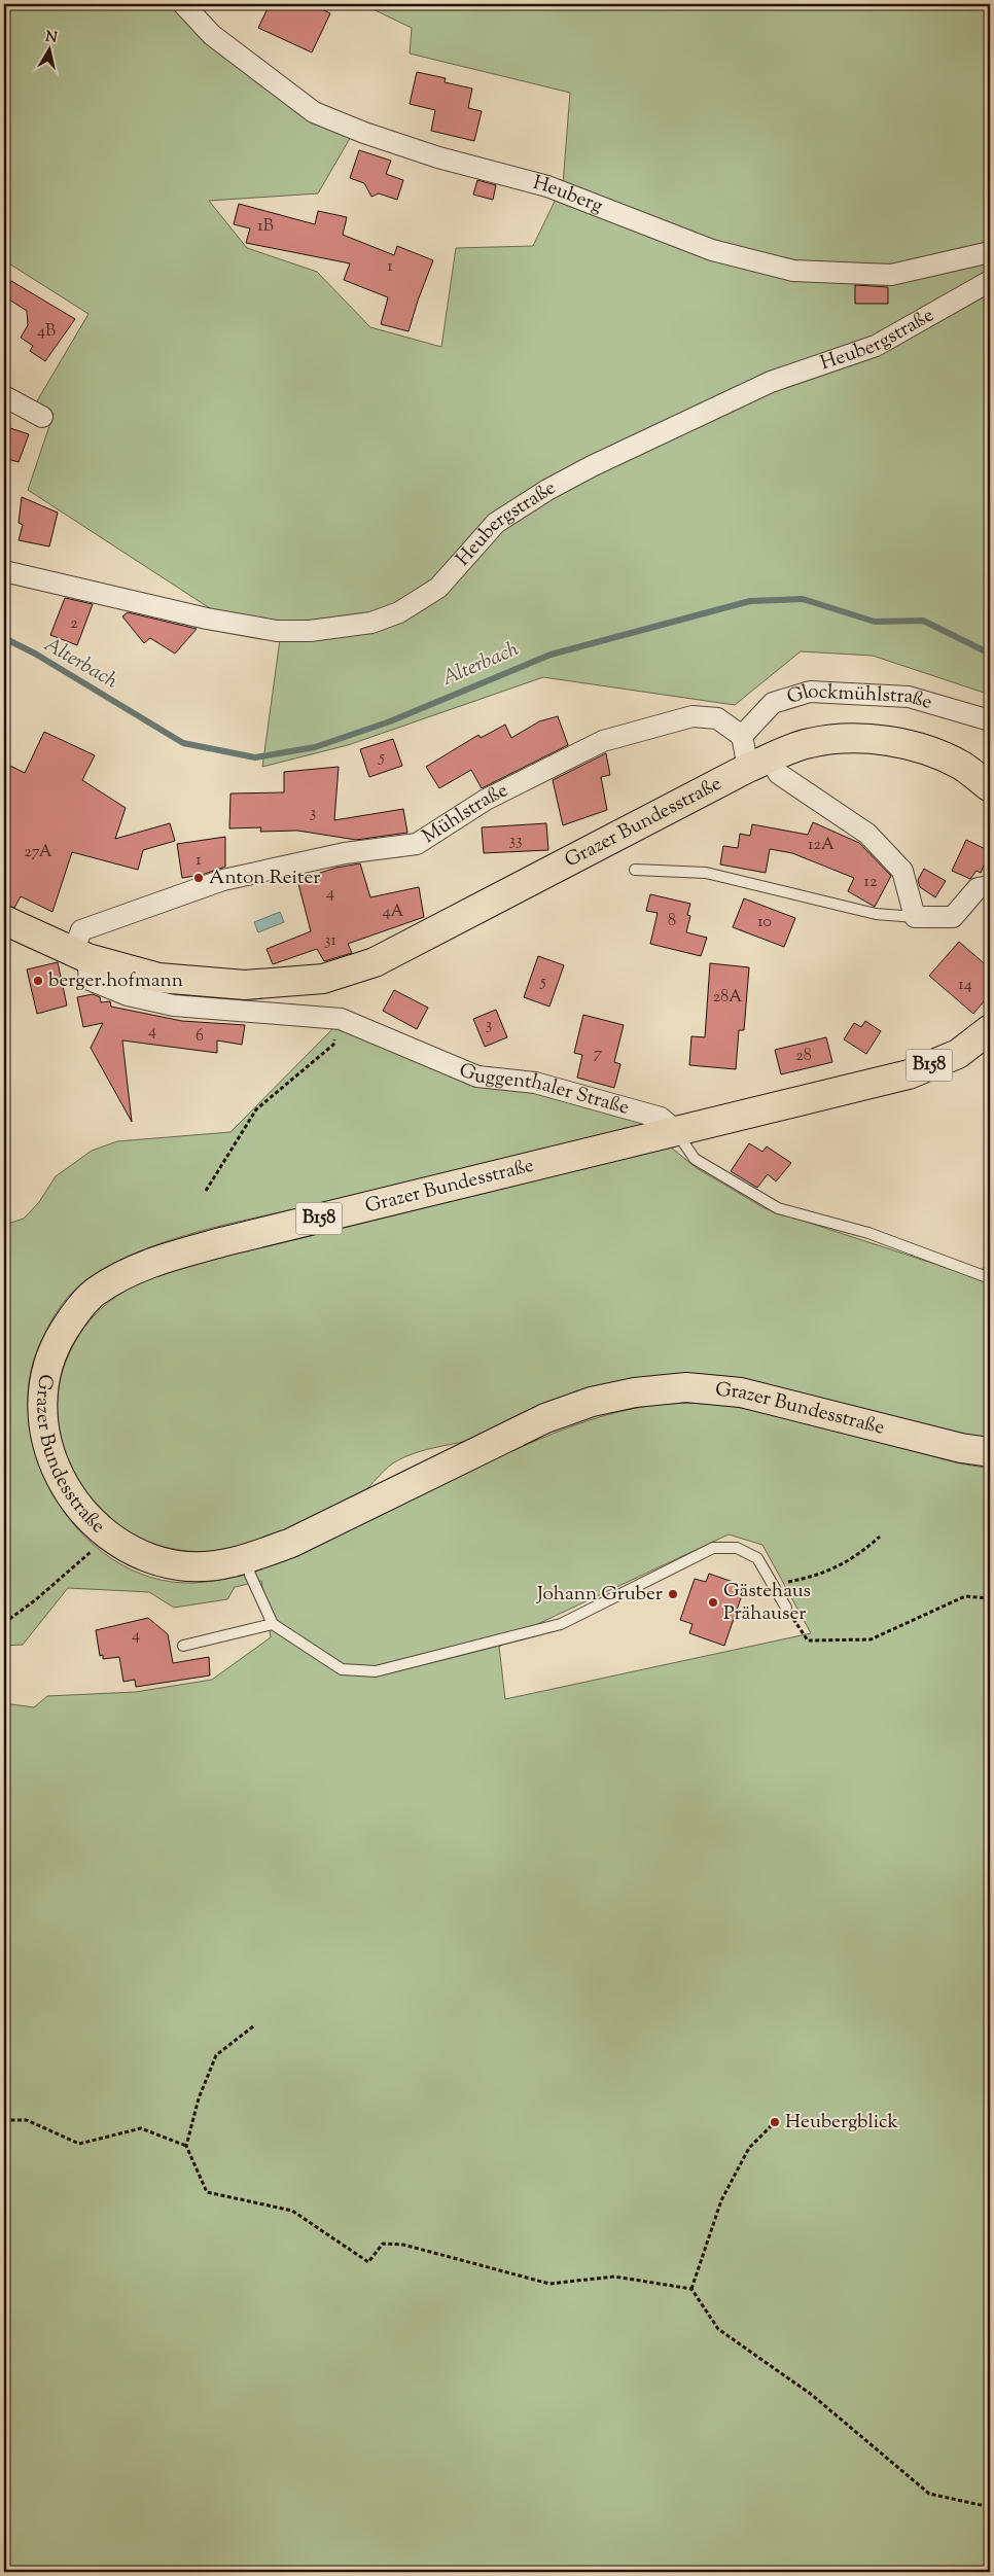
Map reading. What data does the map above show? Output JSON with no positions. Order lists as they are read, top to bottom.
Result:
{
  "streets": {
    "main road": ["Grazer Bundesstraße", "B158"],
    "street": [
      "Heuberg",
      "Heubergstraße",
      "Glockmühlstraße",
      "Mühlstraße",
      "Guggenthaler Straße"
    ]
  },
  "crossings": [
    ["Glockmühlstraße", "Mühlstraße"],
    ["Mühlstraße", "Grazer Bundesstraße"],
    ["Mühlstraße", "Guggenthaler Straße"],
    ["Grazer Bundesstraße", "Guggenthaler Straße"]
  ],
  "water": ["Alterbach"],
  "places": [
    "Anton Reiter",
    "berger.hofmann",
    "Johann Gruber",
    "Gästehaus Prähauser",
    "Heubergblick"
  ],
  "house_numbers": [
    "1B",
    "1",
    "4B",
    "2",
    "5",
    "3",
    "33",
    "12A",
    "27A",
    "1",
    "12",
    "4",
    "4A",
    "8",
    "10",
    "31",
    "5",
    "14",
    "28A",
    "3",
    "4",
    "6",
    "7",
    "28",
    "4"
  ],
  "north": "top"
}
